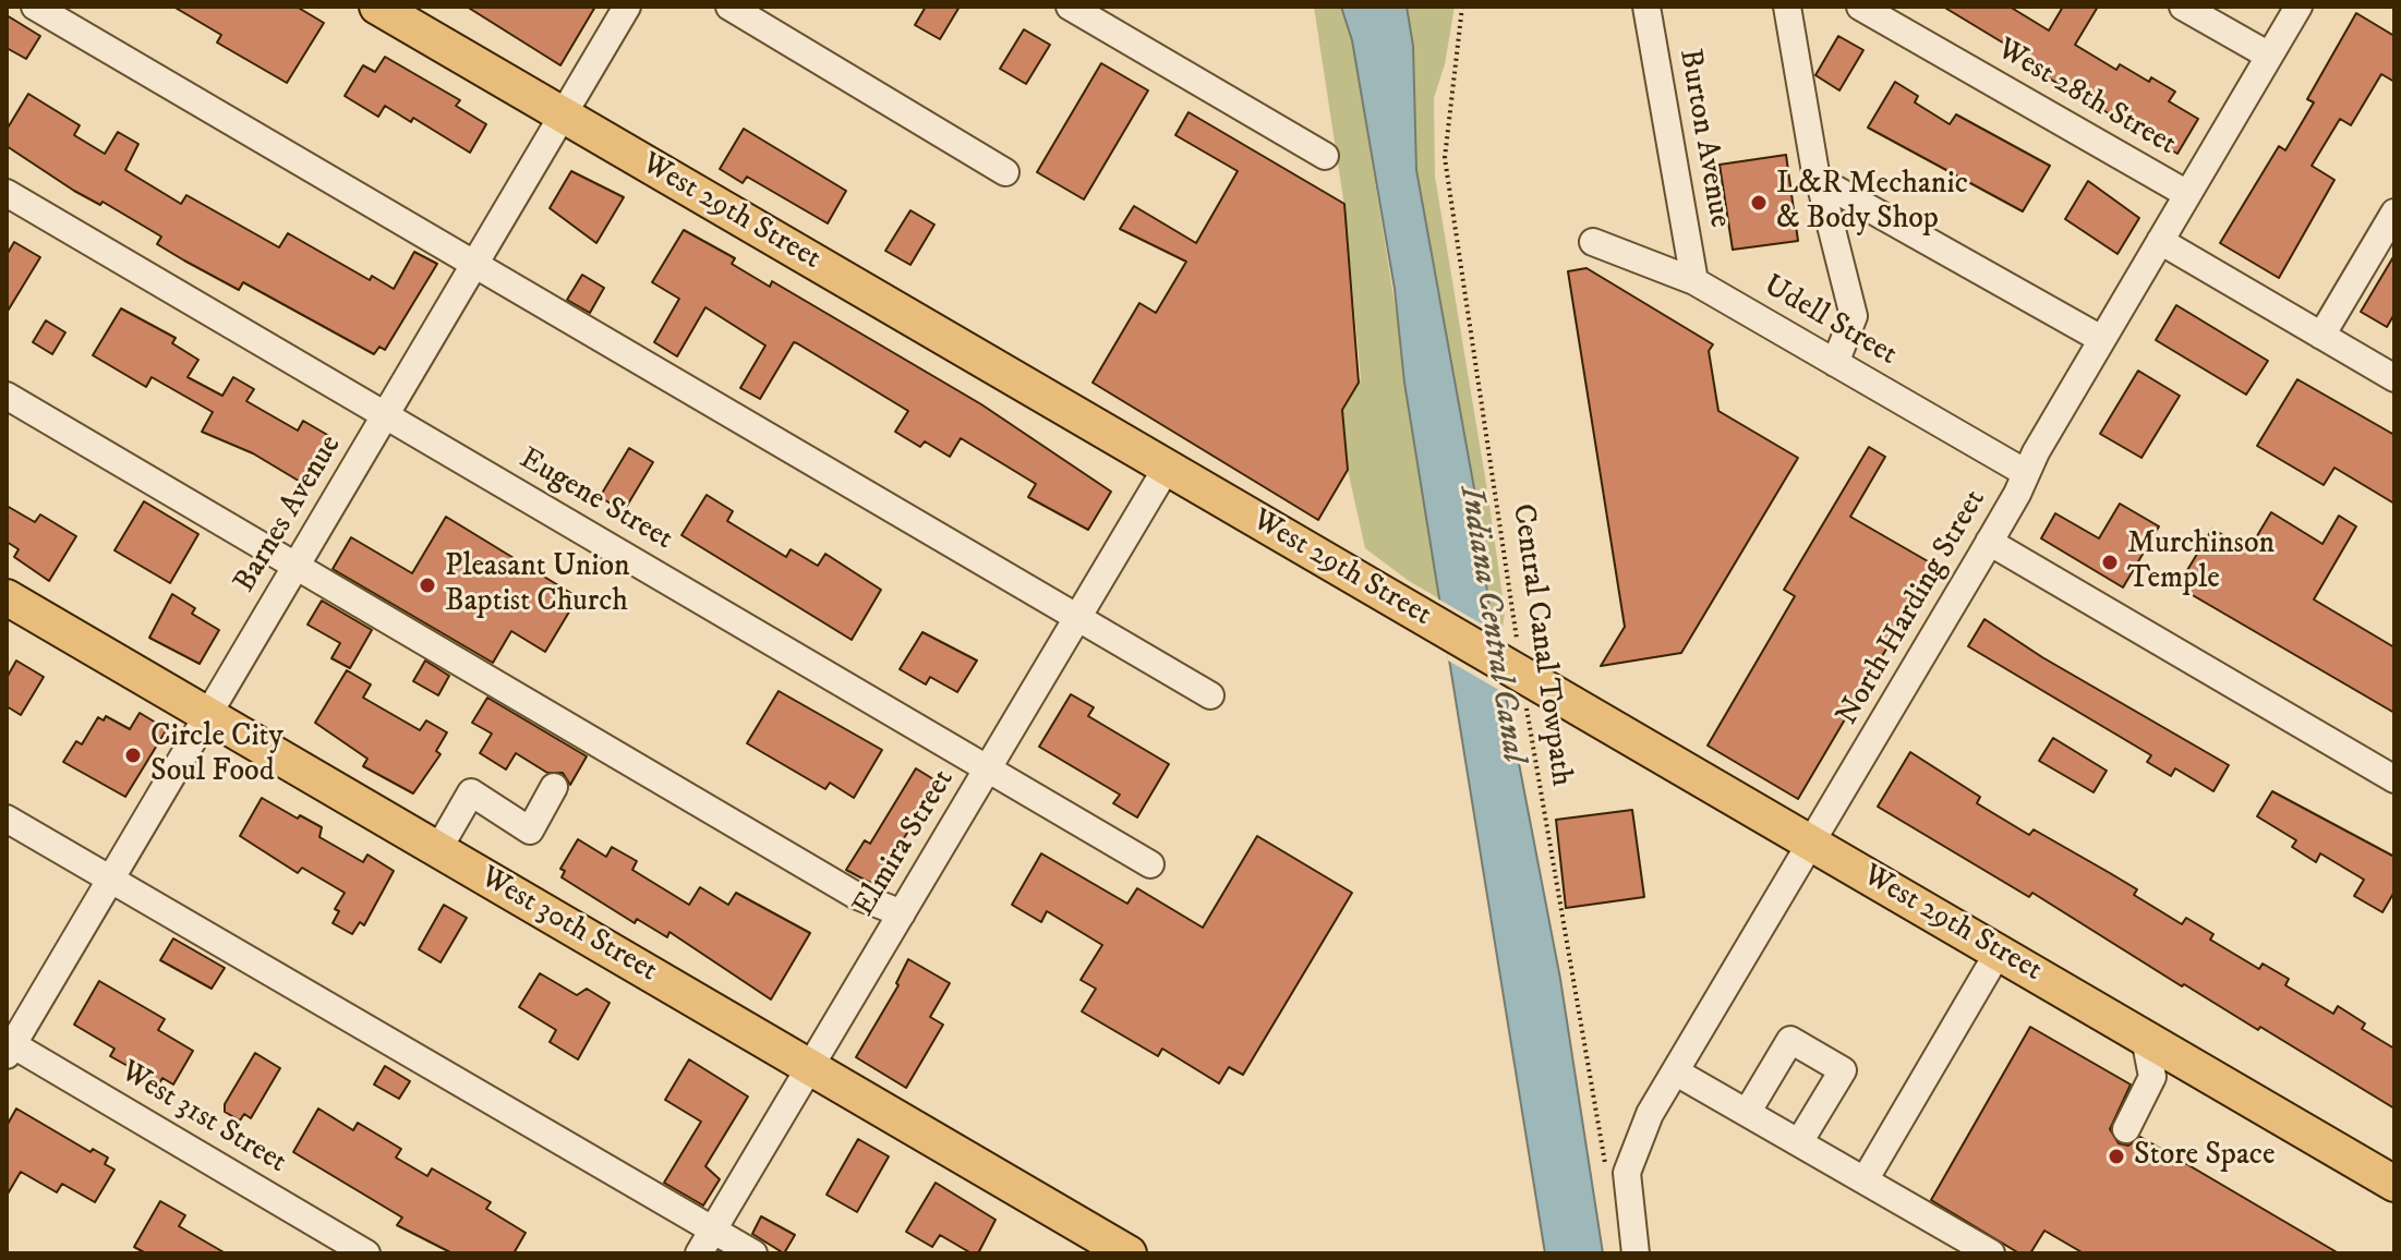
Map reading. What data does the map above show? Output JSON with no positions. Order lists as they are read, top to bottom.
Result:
{
  "streets": {
    "main road": ["West 29th Street", "West 30th Street"],
    "street": [
      "West 28th Street",
      "Burton Avenue",
      "Udell Street",
      "Eugene Street",
      "Barnes Avenue",
      "North Harding Street",
      "Elmira Street",
      "West 31st Street"
    ],
    "path": ["Central Canal Towpath"]
  },
  "crossings": [
    ["West 28th Street", "North Harding Street"],
    ["Burton Avenue", "Udell Street"],
    ["West 29th Street", "Barnes Avenue"],
    ["West 29th Street", "North Harding Street"],
    ["West 29th Street", "Central Canal Towpath"],
    ["West 29th Street", "Elmira Street"],
    ["Udell Street", "North Harding Street"],
    ["Eugene Street", "Barnes Avenue"],
    ["Eugene Street", "Elmira Street"],
    ["Barnes Avenue", "West 30th Street"],
    ["Barnes Avenue", "West 31st Street"],
    ["North Harding Street", "Central Canal Towpath"],
    ["Elmira Street", "West 30th Street"]
  ],
  "water": ["Indiana Central Canal"],
  "places": [
    "L&R Mechanic & Body Shop",
    "Murchinson Temple",
    "Pleasant Union Baptist Church",
    "Circle City Soul Food",
    "Store Space"
  ]
}
